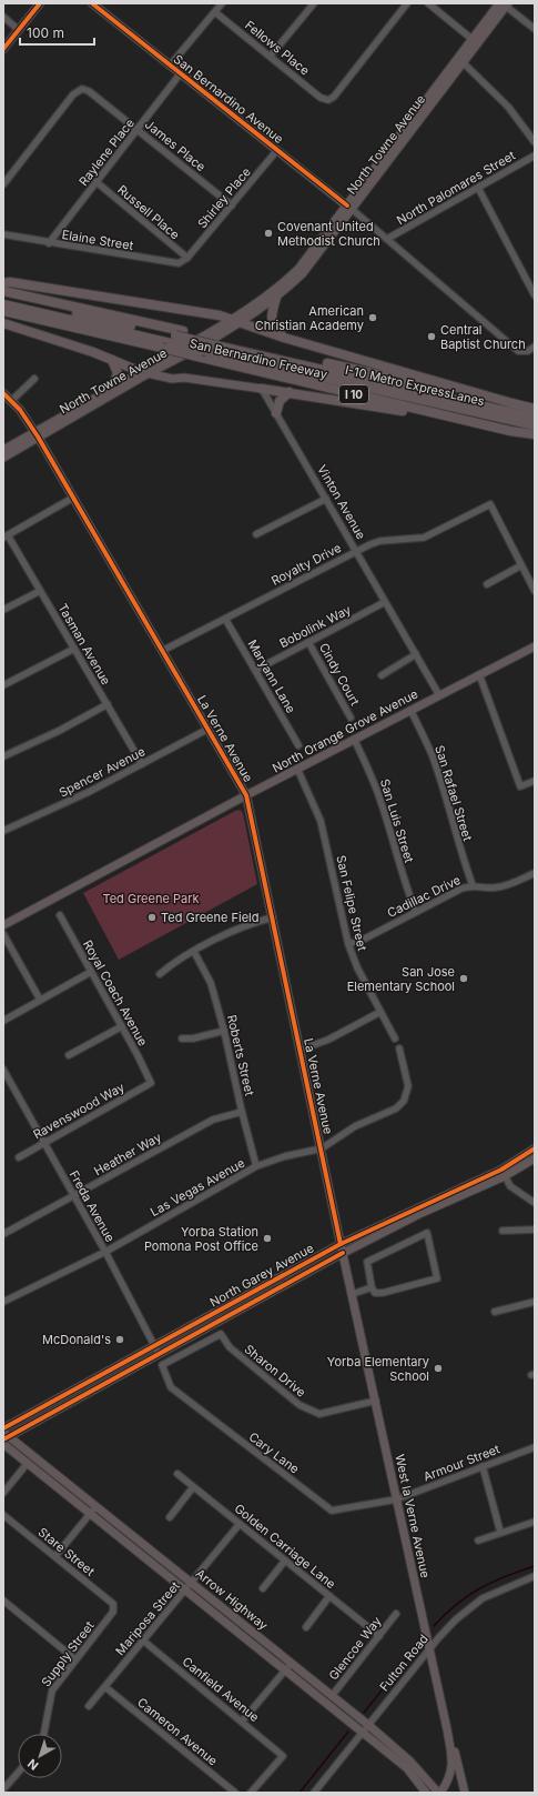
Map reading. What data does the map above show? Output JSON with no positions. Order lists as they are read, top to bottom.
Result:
{
  "streets": {
    "highway": ["San Bernardino Freeway", "I-10 Metro ExpressLanes", "I 10"],
    "main road": [
      "San Bernardino Avenue",
      "North Towne Avenue",
      "North Orange Grove Avenue",
      "La Verne Avenue",
      "North Garey Avenue",
      "West la Verne Avenue",
      "Arrow Highway"
    ],
    "street": [
      "Fellows Place",
      "James Place",
      "Raylene Place",
      "North Palomares Street",
      "Shirley Place",
      "Russell Place",
      "Elaine Street",
      "Vinton Avenue",
      "Royalty Drive",
      "Bobolink Way",
      "Tasman Avenue",
      "Cindy Court",
      "Maryann Lane",
      "Spencer Avenue",
      "San Rafael Street",
      "San Luis Street",
      "Cadillac Drive",
      "San Felipe Street",
      "Royal Coach Avenue",
      "Roberts Street",
      "Ravenswood Way",
      "Heather Way",
      "Las Vegas Avenue",
      "Freda Avenue",
      "Sharon Drive",
      "Cary Lane",
      "Armour Street",
      "Golden Carriage Lane",
      "Stare Street",
      "Mariposa Street",
      "Glencoe Way",
      "Supply Street",
      "Fulton Road",
      "Canfield Avenue",
      "Cameron Avenue"
    ]
  },
  "crossings": [
    ["San Bernardino Avenue", "North Towne Avenue"],
    ["San Bernardino Avenue", "Raylene Place"],
    ["San Bernardino Avenue", "North Palomares Street"],
    ["San Bernardino Avenue", "Shirley Place"],
    ["North Towne Avenue", "La Verne Avenue"],
    ["James Place", "Raylene Place"],
    ["James Place", "Shirley Place"],
    ["Raylene Place", "Russell Place"],
    ["Raylene Place", "Elaine Street"],
    ["Shirley Place", "Russell Place"],
    ["Shirley Place", "Elaine Street"],
    ["Russell Place", "Elaine Street"],
    ["San Bernardino Freeway", "I-10 Metro ExpressLanes"],
    ["Vinton Avenue", "Royalty Drive"],
    ["Vinton Avenue", "Bobolink Way"],
    ["Vinton Avenue", "North Orange Grove Avenue"],
    ["Royalty Drive", "Maryann Lane"],
    ["Royalty Drive", "La Verne Avenue"],
    ["Bobolink Way", "Cindy Court"],
    ["Bobolink Way", "Maryann Lane"],
    ["Tasman Avenue", "Spencer Avenue"],
    ["North Orange Grove Avenue", "La Verne Avenue"],
    ["North Orange Grove Avenue", "San Rafael Street"],
    ["North Orange Grove Avenue", "San Luis Street"],
    ["North Orange Grove Avenue", "San Felipe Street"],
    ["La Verne Avenue", "Spencer Avenue"],
    ["La Verne Avenue", "Las Vegas Avenue"],
    ["La Verne Avenue", "North Garey Avenue"],
    ["La Verne Avenue", "West la Verne Avenue"],
    ["San Rafael Street", "Cadillac Drive"],
    ["San Luis Street", "Cadillac Drive"],
    ["Cadillac Drive", "San Felipe Street"],
    ["Royal Coach Avenue", "Ravenswood Way"],
    ["Roberts Street", "Heather Way"],
    ["Roberts Street", "Las Vegas Avenue"],
    ["Ravenswood Way", "Freda Avenue"],
    ["Heather Way", "Freda Avenue"],
    ["Las Vegas Avenue", "Freda Avenue"],
    ["Freda Avenue", "North Garey Avenue"],
    ["North Garey Avenue", "West la Verne Avenue"],
    ["North Garey Avenue", "Arrow Highway"],
    ["Sharon Drive", "Cary Lane"],
    ["Sharon Drive", "West la Verne Avenue"],
    ["Cary Lane", "Armour Street"],
    ["Cary Lane", "West la Verne Avenue"],
    ["Armour Street", "West la Verne Avenue"],
    ["West la Verne Avenue", "Arrow Highway"],
    ["West la Verne Avenue", "Fulton Road"],
    ["Golden Carriage Lane", "Mariposa Street"],
    ["Golden Carriage Lane", "Glencoe Way"],
    ["Stare Street", "Supply Street"],
    ["Arrow Highway", "Mariposa Street"],
    ["Arrow Highway", "Glencoe Way"],
    ["Arrow Highway", "Fulton Road"],
    ["Mariposa Street", "Canfield Avenue"],
    ["Mariposa Street", "Cameron Avenue"]
  ],
  "parks": ["Ted Greene Park"],
  "places": [
    "Covenant United Methodist Church",
    "American Christian Academy",
    "Central Baptist Church",
    "Ted Greene Field",
    "San Jose Elementary School",
    "Yorba Station Pomona Post Office",
    "McDonald's",
    "Yorba Elementary School"
  ],
  "scale_bar": "100 m",
  "north": "bottom left"
}
